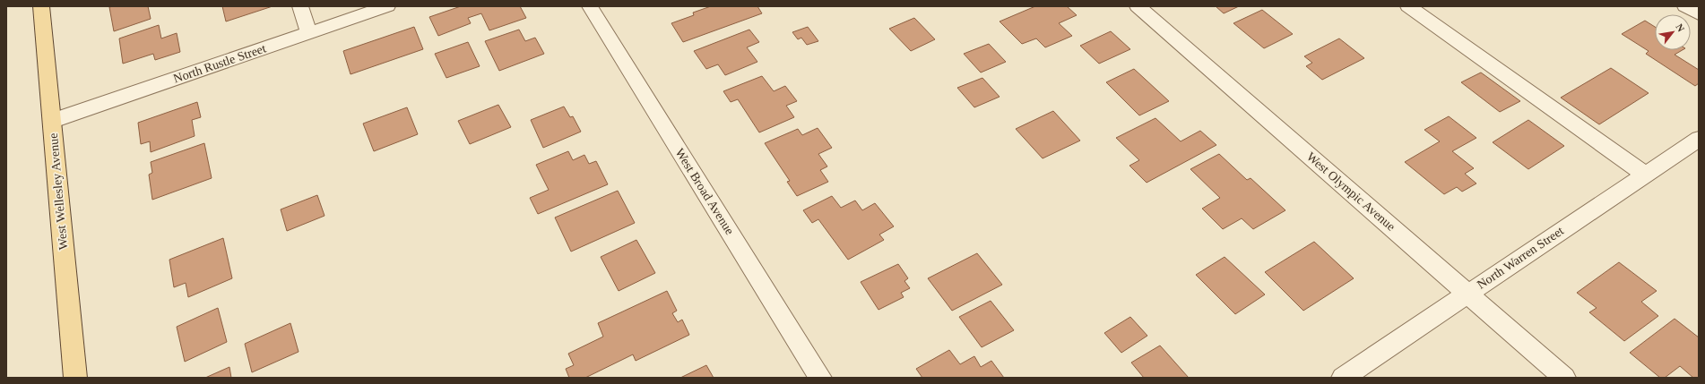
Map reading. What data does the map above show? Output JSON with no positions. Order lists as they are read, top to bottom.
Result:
{
  "streets": {
    "main road": ["West Wellesley Avenue"],
    "street": [
      "North Rustle Street",
      "West Broad Avenue",
      "West Olympic Avenue",
      "North Warren Street"
    ]
  },
  "crossings": [
    ["North Rustle Street", "West Wellesley Avenue"],
    ["West Olympic Avenue", "North Warren Street"]
  ],
  "north": "top right"
}
